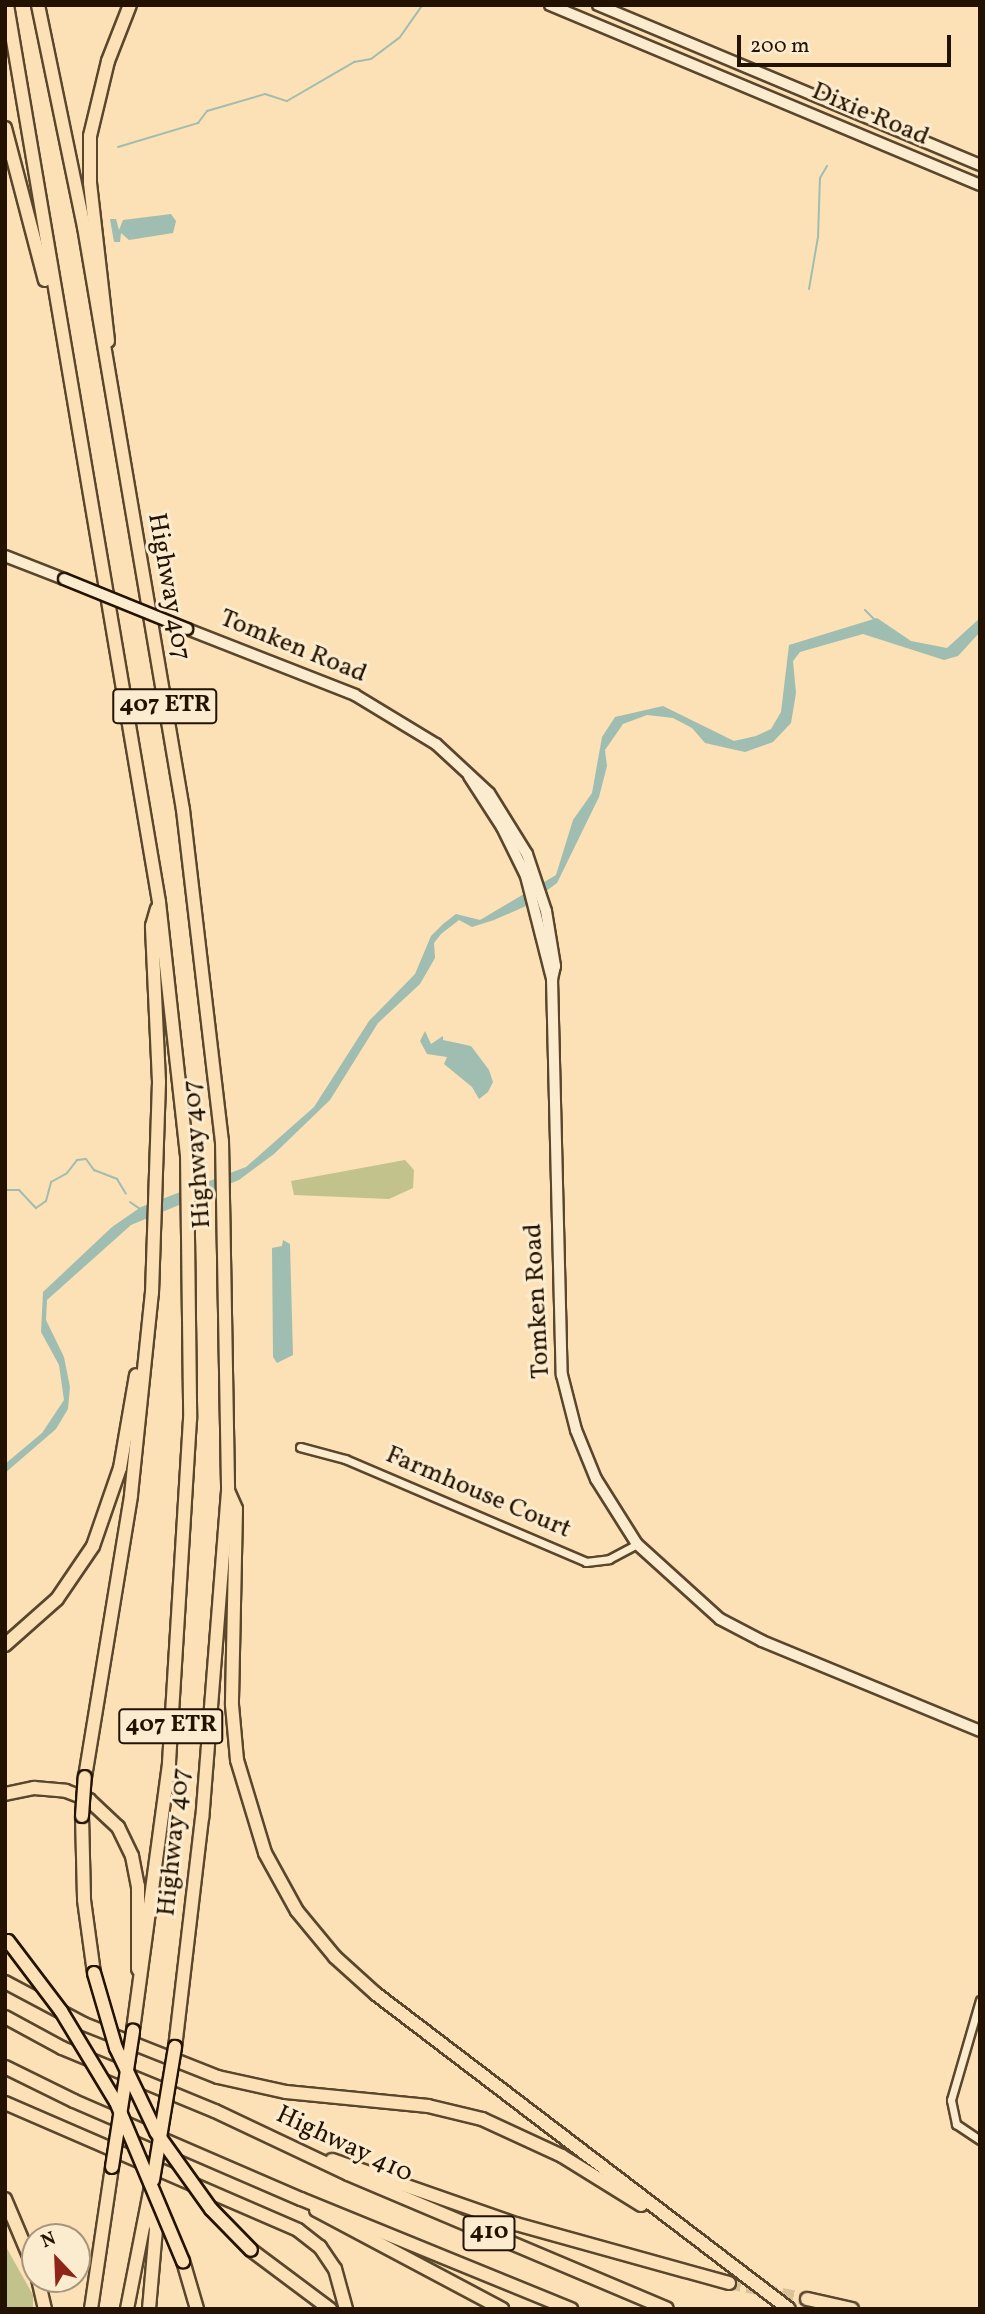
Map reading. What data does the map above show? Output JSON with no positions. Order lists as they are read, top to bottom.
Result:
{
  "streets": {
    "highway": [
      "Highway 407",
      "407 ETR",
      "Highway 410",
      "410"
    ],
    "main road": ["Dixie Road", "Tomken Road"],
    "street": ["Farmhouse Court"]
  },
  "crossings": [
    ["Tomken Road", "Farmhouse Court"]
  ],
  "scale_bar": "200 m",
  "north": "top left"
}
